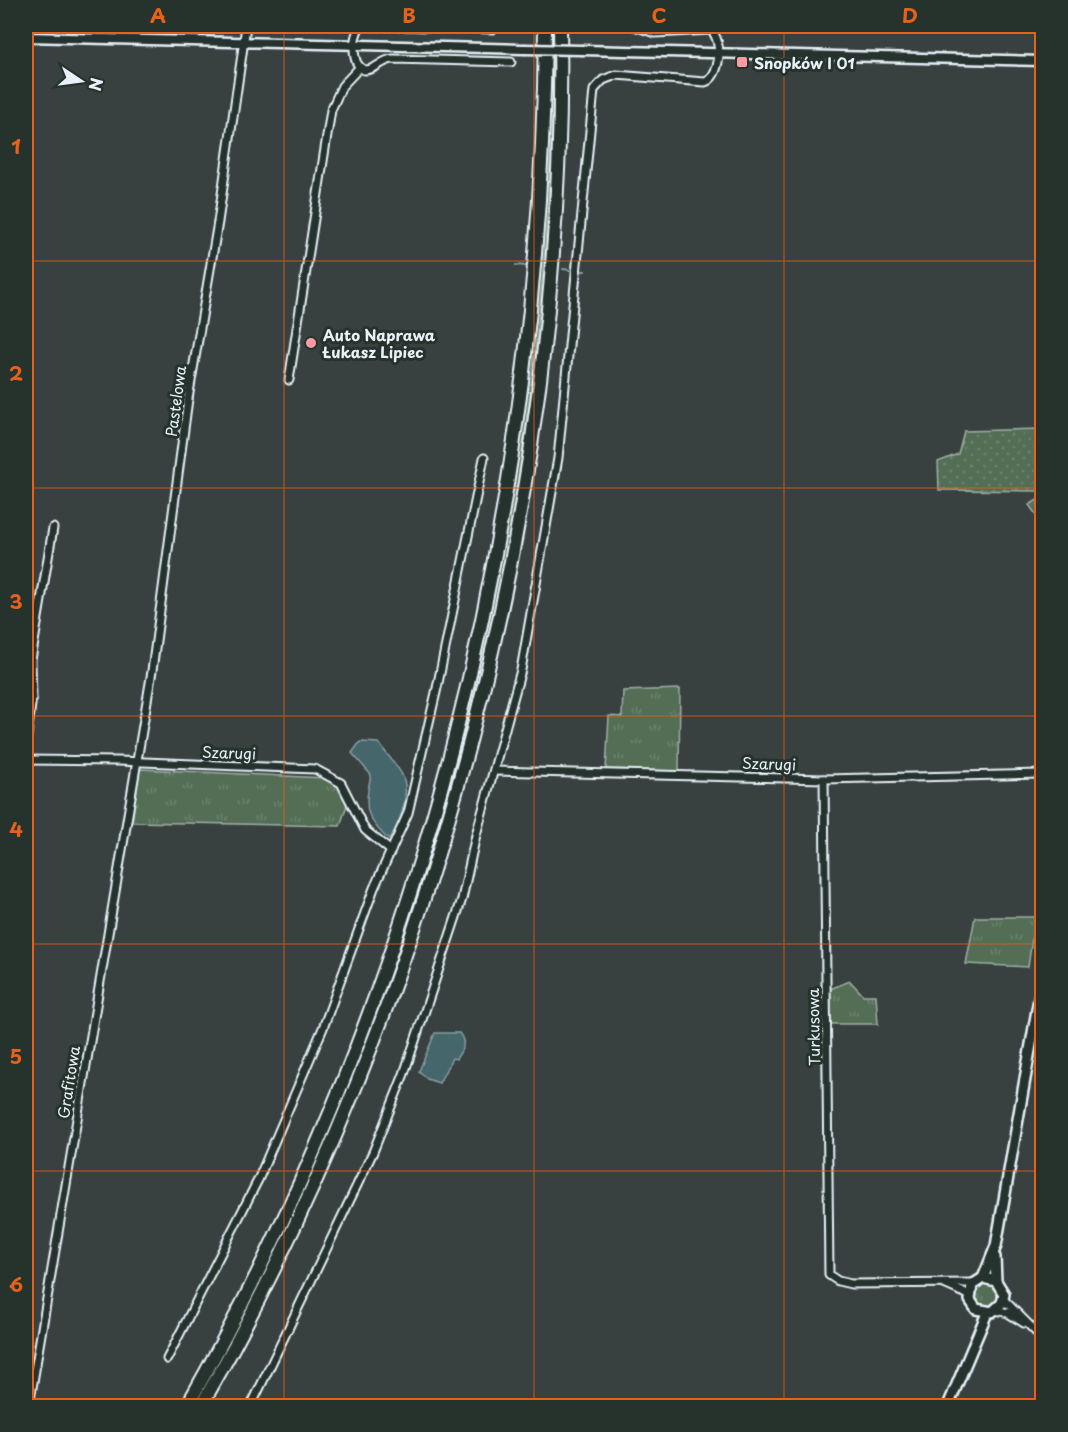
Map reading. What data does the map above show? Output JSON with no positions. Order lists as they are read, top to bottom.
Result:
{
  "streets": {
    "street": [
      "Pastelowa",
      "Szarugi",
      "Turkusowa",
      "Grafitowa"
    ]
  },
  "crossings": [
    ["Pastelowa", "Szarugi"],
    ["Pastelowa", "Grafitowa"],
    ["Szarugi", "Turkusowa"],
    ["Szarugi", "Grafitowa"]
  ],
  "places": {
    "transit": ["Snopków I 01"],
    "other": ["Auto Naprawa Łukasz Lipiec"]
  },
  "north": "right",
  "grid": {
    "columns": [
      "A",
      "B",
      "C",
      "D"
    ],
    "rows": [
      "1",
      "2",
      "3",
      "4",
      "5",
      "6"
    ]
  }
}
